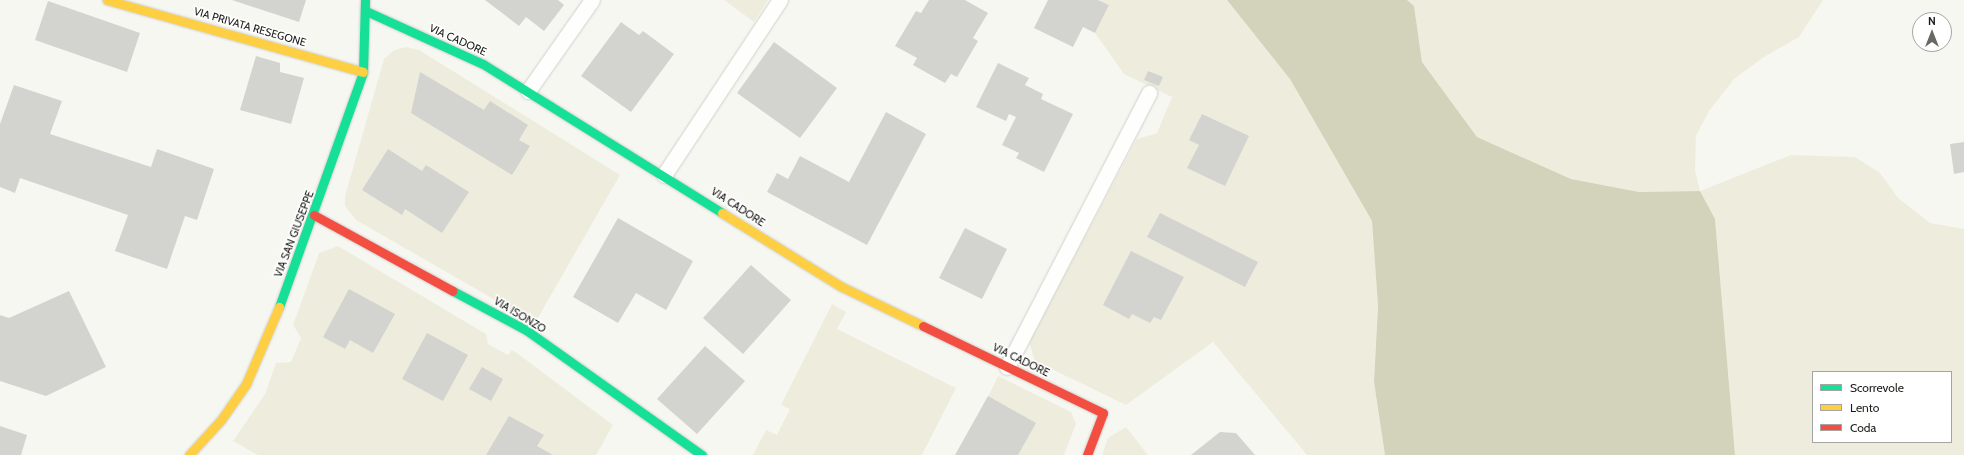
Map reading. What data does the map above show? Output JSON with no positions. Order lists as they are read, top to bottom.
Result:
{
  "streets": {
    "street": [
      "VIA PRIVATA RESEGONE",
      "VIA CADORE",
      "VIA SAN GIUSEPPE",
      "VIA ISONZO"
    ]
  },
  "crossings": [
    ["VIA PRIVATA RESEGONE", "VIA SAN GIUSEPPE"],
    ["VIA CADORE", "VIA SAN GIUSEPPE"],
    ["VIA SAN GIUSEPPE", "VIA ISONZO"]
  ],
  "legend": ["Scorrevole", "Lento", "Coda"],
  "north": "top"
}
